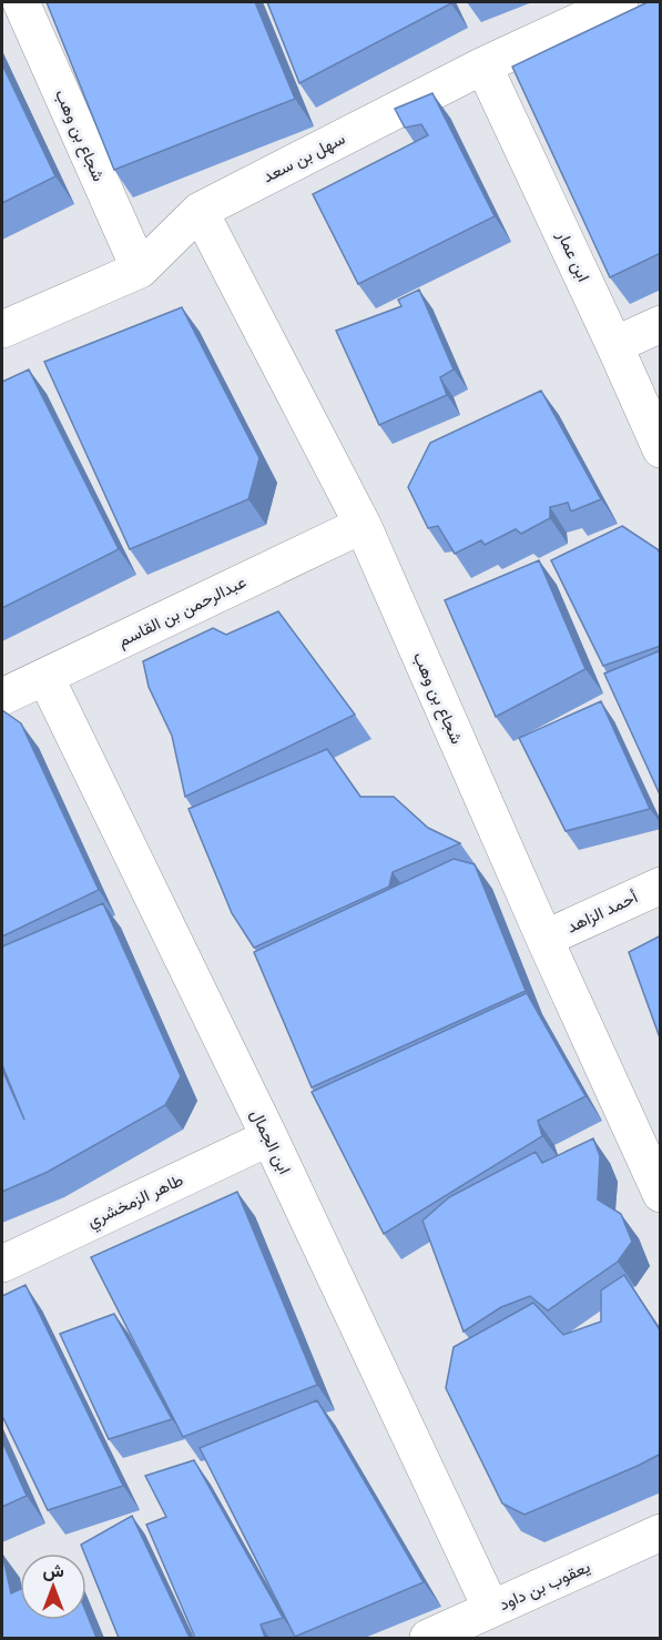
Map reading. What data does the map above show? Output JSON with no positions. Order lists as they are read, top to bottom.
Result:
{
  "streets": {
    "street": [
      "شجاع بن وهب",
      "سهل بن سعد",
      "ابن عمار",
      "عبدالرحمن بن القاسم",
      "أحمد الزاهد",
      "ابن الجمال",
      "طاهر الزمخشري",
      "يعقوب بن داود"
    ]
  },
  "crossings": [
    ["شجاع بن وهب", "سهل بن سعد"],
    ["شجاع بن وهب", "عبدالرحمن بن القاسم"],
    ["شجاع بن وهب", "أحمد الزاهد"],
    ["سهل بن سعد", "ابن عمار"],
    ["عبدالرحمن بن القاسم", "ابن الجمال"],
    ["ابن الجمال", "طاهر الزمخشري"],
    ["ابن الجمال", "يعقوب بن داود"]
  ],
  "north": "top"
}
